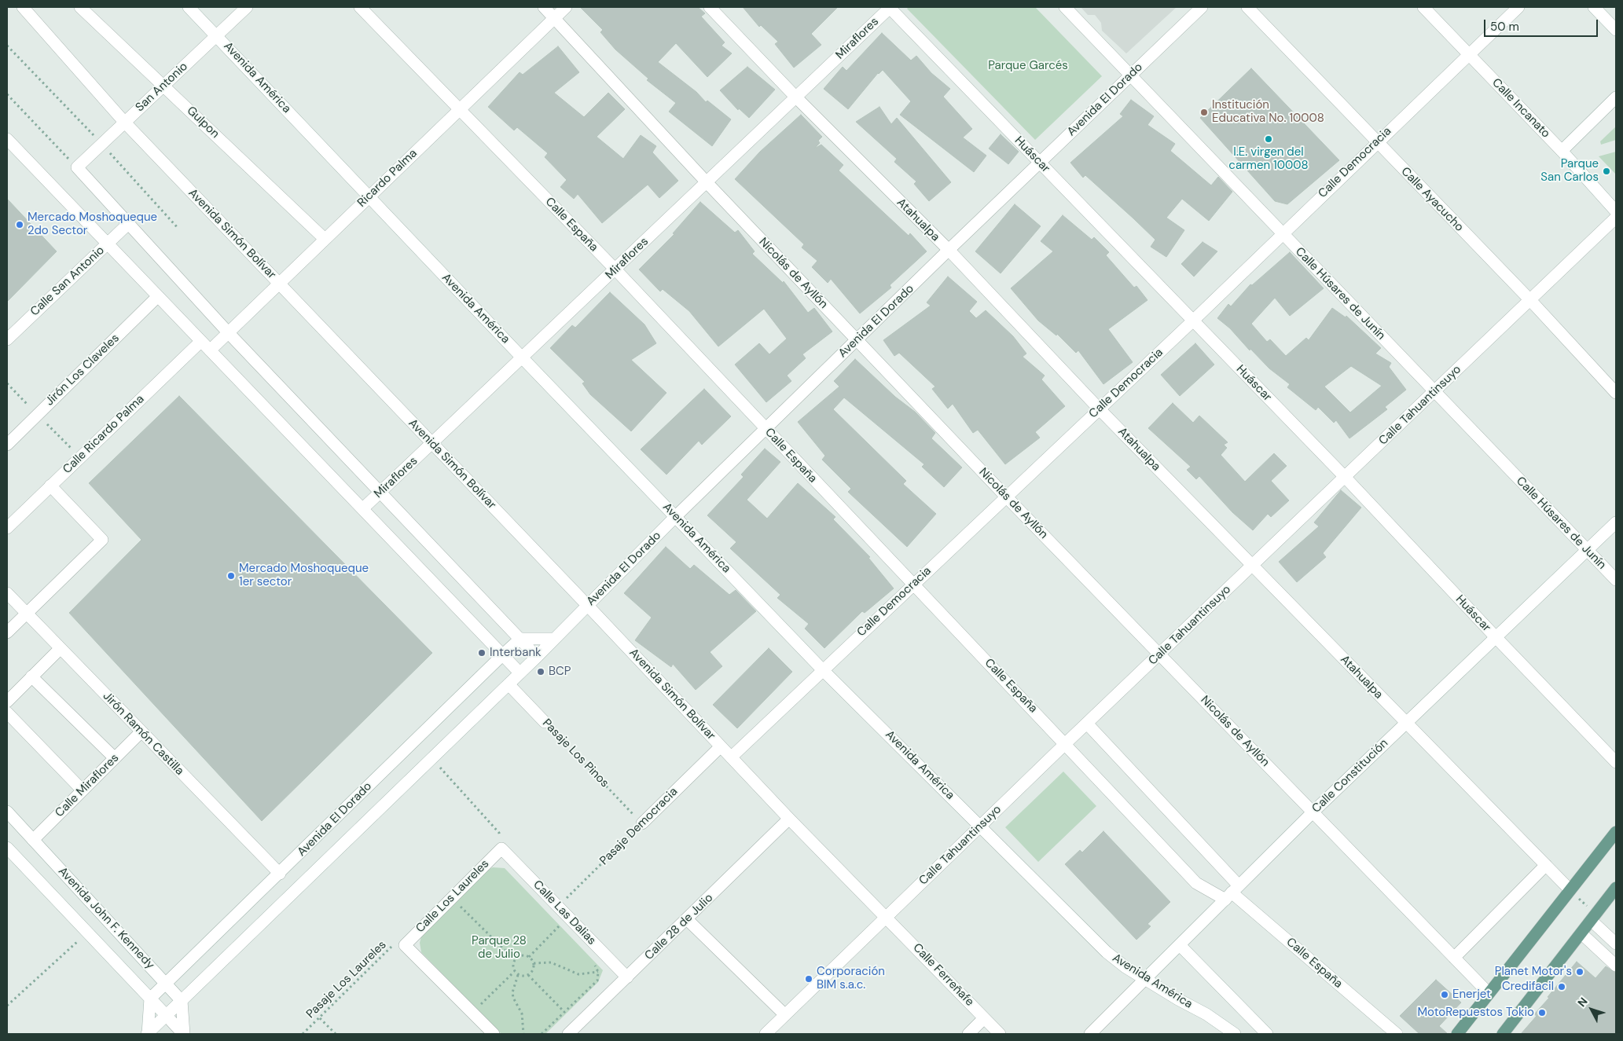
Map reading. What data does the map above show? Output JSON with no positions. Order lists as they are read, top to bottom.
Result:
{
  "streets": {
    "street": [
      "Miraflores",
      "Avenida América",
      "San Antonio",
      "Avenida El Dorado",
      "Calle Incanato",
      "Gulpon",
      "Huáscar",
      "Calle Democracia",
      "Ricardo Palma",
      "Calle Ayacucho",
      "Atahualpa",
      "Calle España",
      "Avenida Simón Bolívar",
      "Nicolás de Ayllón",
      "Calle San Antonio",
      "Calle Húsares de Junín",
      "Jirón Los Claveles",
      "Calle Tahuantinsuyo",
      "Calle Ricardo Palma",
      "Jirón Ramón Castilla",
      "Pasaje Los Pinos",
      "Calle Constitución",
      "Calle Miraflores",
      "Pasaje Democracia",
      "Calle Los Laureles",
      "Calle Las Dalias",
      "Avenida John F. Kennedy",
      "Calle 28 de Julio",
      "Calle Ferreñafe"
    ],
    "path": ["Pasaje Los Laureles"]
  },
  "crossings": [
    ["Miraflores", "Avenida América"],
    ["Miraflores", "Huáscar"],
    ["Miraflores", "Atahualpa"],
    ["Miraflores", "Calle España"],
    ["Miraflores", "Avenida Simón Bolívar"],
    ["Miraflores", "Nicolás de Ayllón"],
    ["Avenida América", "San Antonio"],
    ["Avenida América", "Avenida El Dorado"],
    ["Avenida América", "Calle Democracia"],
    ["Avenida América", "Ricardo Palma"],
    ["Avenida América", "Calle Tahuantinsuyo"],
    ["Avenida América", "Calle Constitución"],
    ["San Antonio", "Gulpon"],
    ["San Antonio", "Avenida Simón Bolívar"],
    ["Avenida El Dorado", "Huáscar"],
    ["Avenida El Dorado", "Atahualpa"],
    ["Avenida El Dorado", "Calle España"],
    ["Avenida El Dorado", "Avenida Simón Bolívar"],
    ["Avenida El Dorado", "Nicolás de Ayllón"],
    ["Avenida El Dorado", "Calle Húsares de Junín"],
    ["Avenida El Dorado", "Jirón Ramón Castilla"],
    ["Avenida El Dorado", "Pasaje Los Pinos"],
    ["Avenida El Dorado", "Avenida John F. Kennedy"],
    ["Calle Incanato", "Calle Democracia"],
    ["Gulpon", "Ricardo Palma"],
    ["Huáscar", "Calle Democracia"],
    ["Huáscar", "Calle Tahuantinsuyo"],
    ["Huáscar", "Calle Constitución"],
    ["Calle Democracia", "Calle Ayacucho"],
    ["Calle Democracia", "Atahualpa"],
    ["Calle Democracia", "Calle España"],
    ["Calle Democracia", "Avenida Simón Bolívar"],
    ["Calle Democracia", "Nicolás de Ayllón"],
    ["Calle Democracia", "Calle Húsares de Junín"],
    ["Ricardo Palma", "Calle España"],
    ["Ricardo Palma", "Avenida Simón Bolívar"],
    ["Ricardo Palma", "Nicolás de Ayllón"],
    ["Calle Ayacucho", "Calle Tahuantinsuyo"],
    ["Atahualpa", "Calle Tahuantinsuyo"],
    ["Atahualpa", "Calle Constitución"],
    ["Calle España", "Calle Tahuantinsuyo"],
    ["Calle España", "Calle Constitución"],
    ["Avenida Simón Bolívar", "Calle Tahuantinsuyo"],
    ["Avenida Simón Bolívar", "Pasaje Democracia"],
    ["Avenida Simón Bolívar", "Calle 28 de Julio"],
    ["Avenida Simón Bolívar", "Calle Ferreñafe"],
    ["Nicolás de Ayllón", "Calle Tahuantinsuyo"],
    ["Nicolás de Ayllón", "Calle Constitución"],
    ["Calle Húsares de Junín", "Calle Tahuantinsuyo"],
    ["Calle Húsares de Junín", "Calle Constitución"],
    ["Calle Tahuantinsuyo", "Calle Ferreñafe"],
    ["Jirón Ramón Castilla", "Calle Miraflores"],
    ["Pasaje Los Pinos", "Pasaje Democracia"],
    ["Calle Miraflores", "Avenida John F. Kennedy"],
    ["Pasaje Democracia", "Calle Las Dalias"],
    ["Calle Los Laureles", "Calle Las Dalias"],
    ["Calle Los Laureles", "Pasaje Los Laureles"],
    ["Calle Las Dalias", "Calle 28 de Julio"]
  ],
  "parks": ["Parque Garcés", "Parque 28 de Julio"],
  "places": [
    "Institución Educativa No. 10008",
    "I.E. virgen del carmen 10008",
    "Parque San Carlos",
    "Mercado Moshoqueque 2do Sector",
    "Mercado Moshoqueque 1er sector",
    "Interbank",
    "BCP",
    "Planet Motor's",
    "Corporación BIM s.a.c.",
    "Credifacil",
    "Enerjet",
    "MotoRepuestos Tokio"
  ],
  "scale_bar": "50 m",
  "north": "top left"
}
